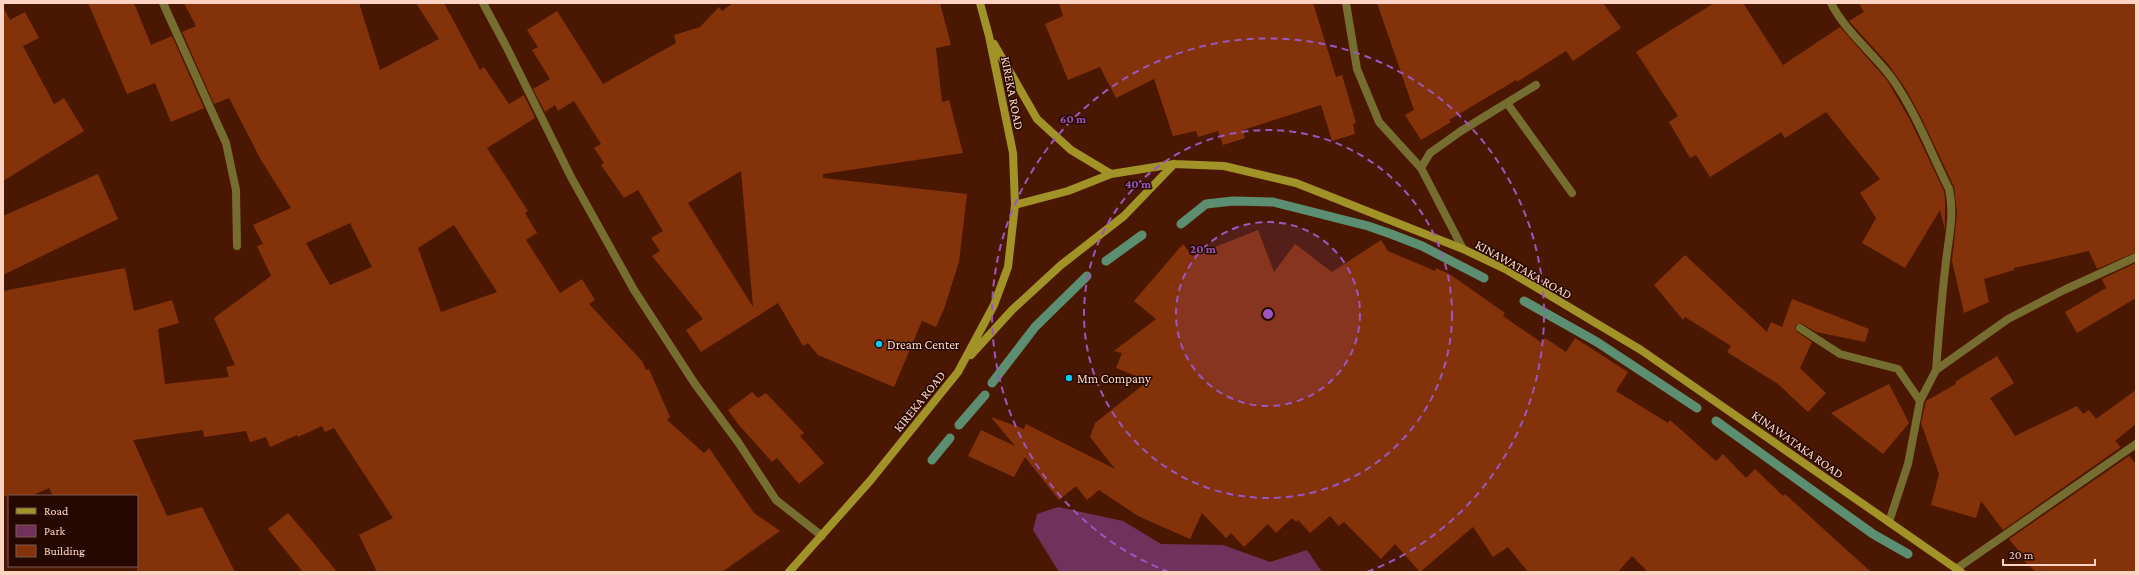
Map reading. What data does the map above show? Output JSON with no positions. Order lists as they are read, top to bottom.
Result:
{
  "streets": {
    "main road": ["KIREKA ROAD", "KINAWATAKA ROAD"]
  },
  "crossings": [
    ["KIREKA ROAD", "KINAWATAKA ROAD"]
  ],
  "places": ["Dream Center", "Mm Company"],
  "legend": ["Road", "Park", "Building"],
  "scale_bar": "20 m",
  "rings": ["60 m", "40 m", "20 m"]
}
